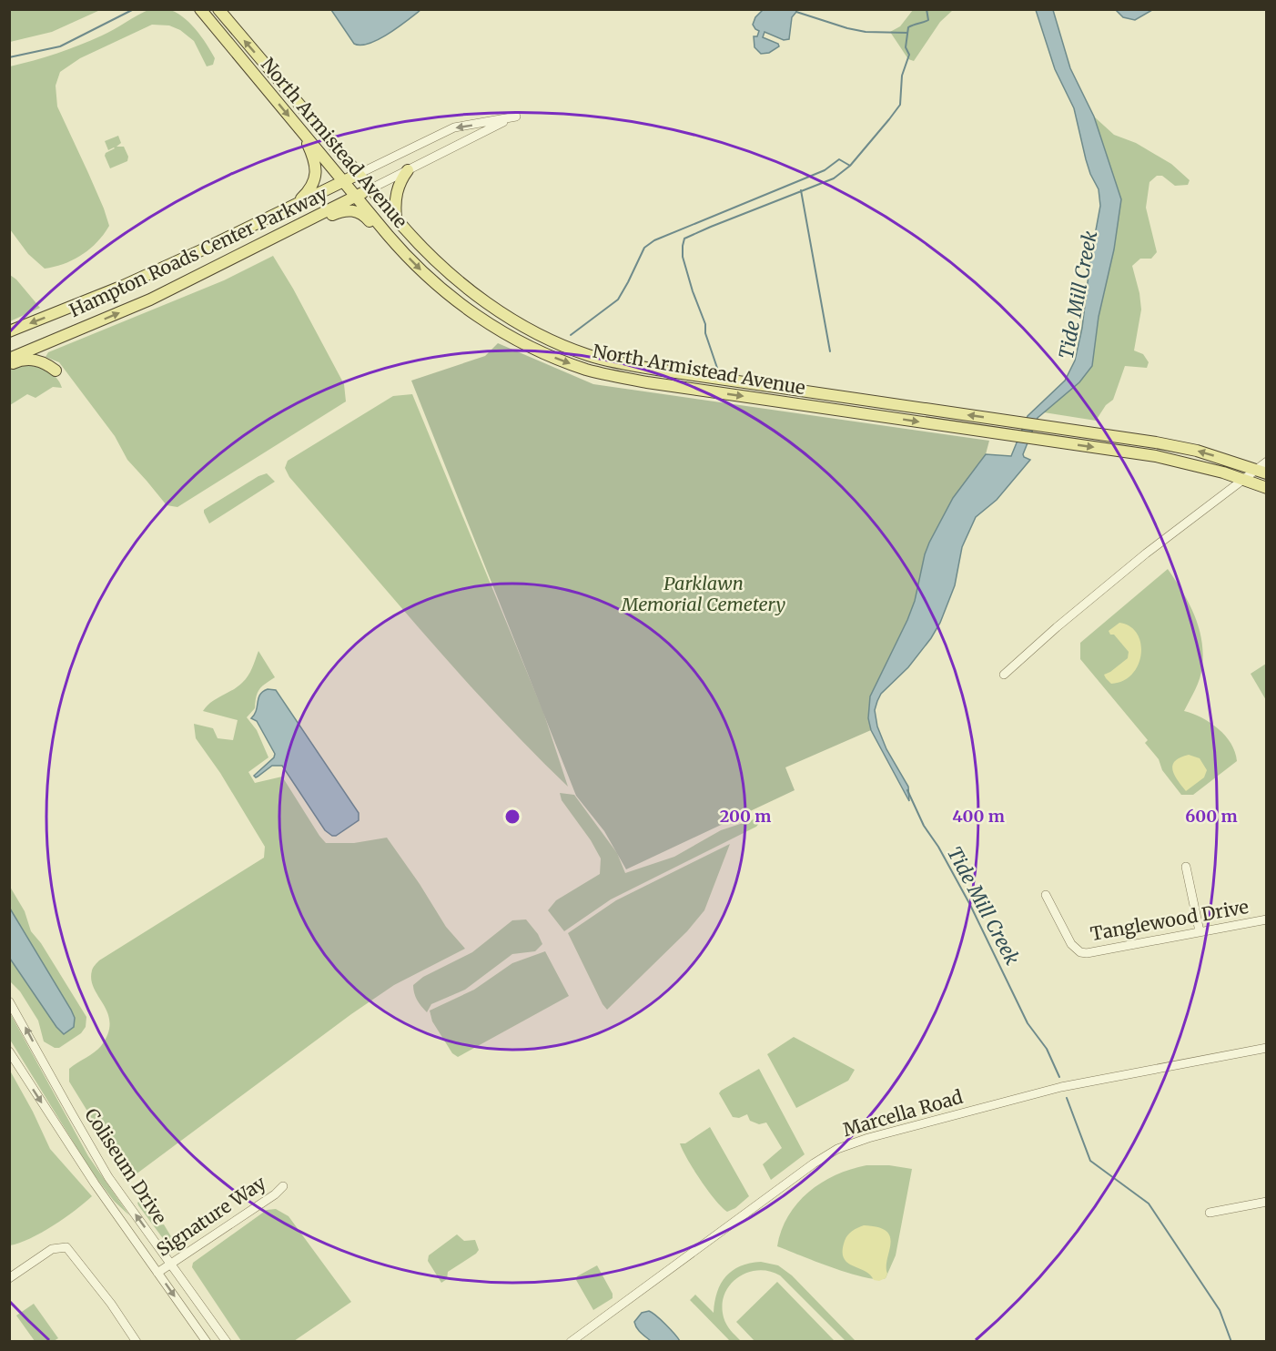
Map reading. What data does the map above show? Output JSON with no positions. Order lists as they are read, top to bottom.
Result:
{
  "streets": {
    "main road": ["North Armistead Avenue", "Hampton Roads Center Parkway"],
    "street": [
      "Tanglewood Drive",
      "Marcella Road",
      "Coliseum Drive",
      "Signature Way"
    ]
  },
  "crossings": [
    ["North Armistead Avenue", "Hampton Roads Center Parkway"],
    ["Coliseum Drive", "Signature Way"]
  ],
  "water": ["Tide Mill Creek"],
  "parks": ["Parklawn Memorial Cemetery"],
  "rings": ["200 m", "400 m", "600 m"]
}
